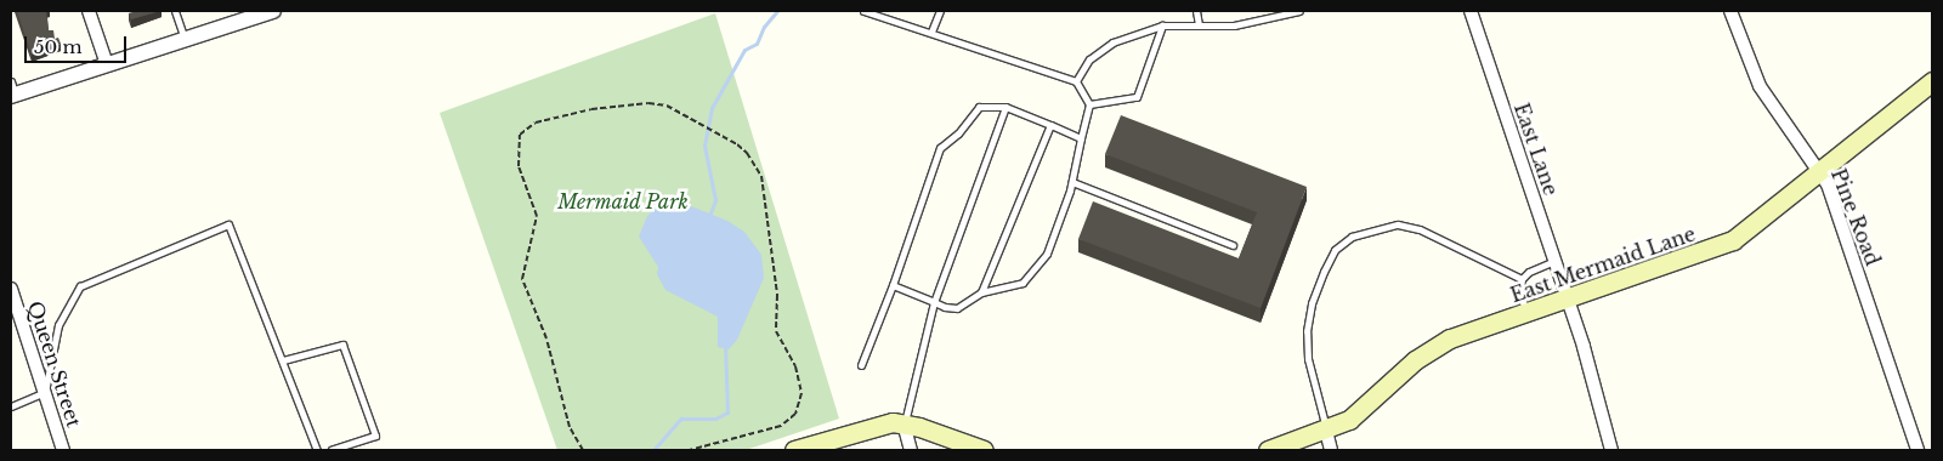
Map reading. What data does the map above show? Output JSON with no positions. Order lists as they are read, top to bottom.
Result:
{
  "streets": {
    "main road": ["East Mermaid Lane"],
    "street": ["East Lane", "Pine Road", "Queen Street"]
  },
  "crossings": [
    ["East Lane", "East Mermaid Lane"],
    ["Pine Road", "East Mermaid Lane"]
  ],
  "parks": ["Mermaid Park"],
  "scale_bar": "50 m"
}
